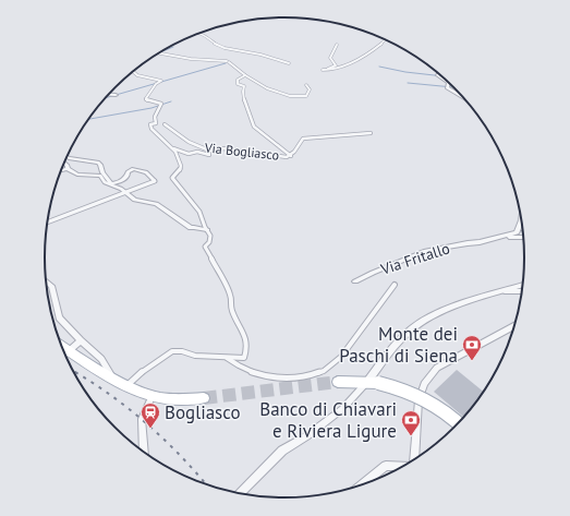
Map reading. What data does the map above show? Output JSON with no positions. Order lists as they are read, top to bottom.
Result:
{
  "streets": {
    "street": ["Via Bogliasco", "Via Fritallo"]
  },
  "places": {
    "bank": ["Monte dei Paschi di Siena", "Banco di Chiavari e Riviera Ligure"],
    "station": ["Bogliasco"]
  }
}
